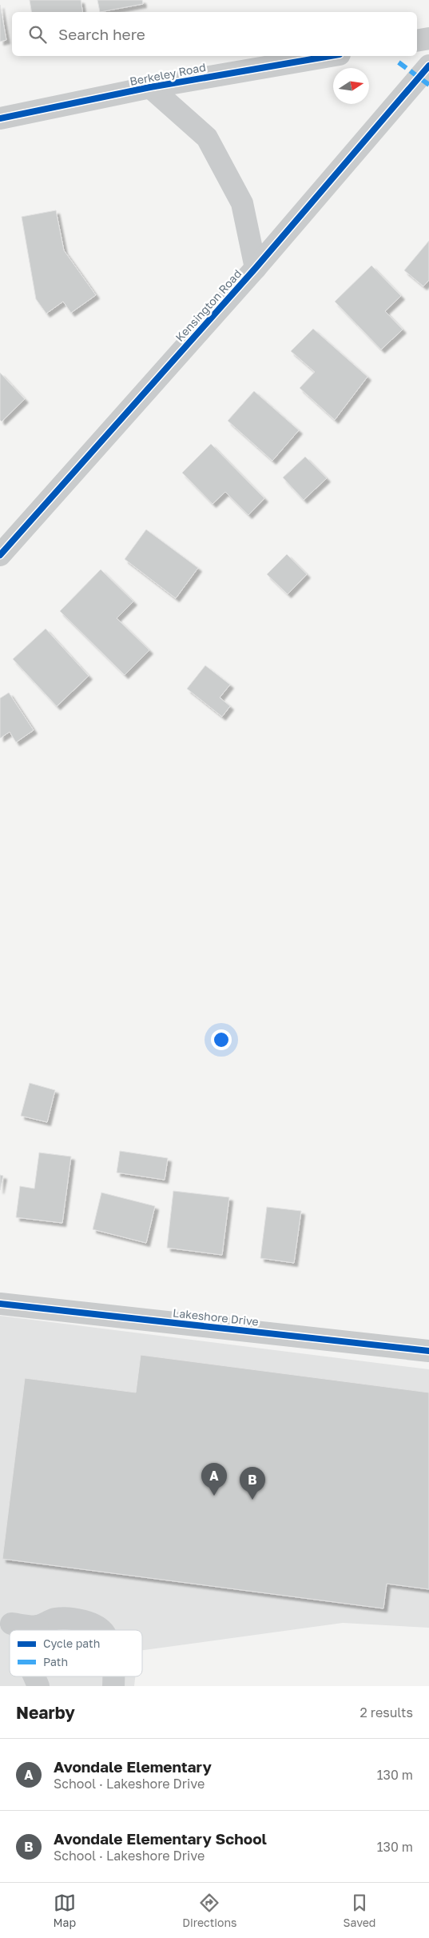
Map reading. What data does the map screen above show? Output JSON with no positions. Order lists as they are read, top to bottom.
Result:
{
  "streets": {
    "street": ["Berkeley Road", "Kensington Road", "Lakeshore Drive"]
  },
  "crossings": [
    ["Berkeley Road", "Kensington Road"]
  ],
  "legend": ["Cycle path", "Path"],
  "north": "right",
  "page": {
    "search": "Search here",
    "pins": ["A", "B"],
    "heading": ["Nearby", "2 results"],
    "list": [
      {
        "mark": "A",
        "name": "Avondale Elementary",
        "note": "School · Lakeshore Drive",
        "value": "130 m"
      },
      {
        "mark": "B",
        "name": "Avondale Elementary School",
        "note": "School · Lakeshore Drive",
        "value": "130 m"
      }
    ],
    "nav": ["Map", "Directions", "Saved"]
  }
}
